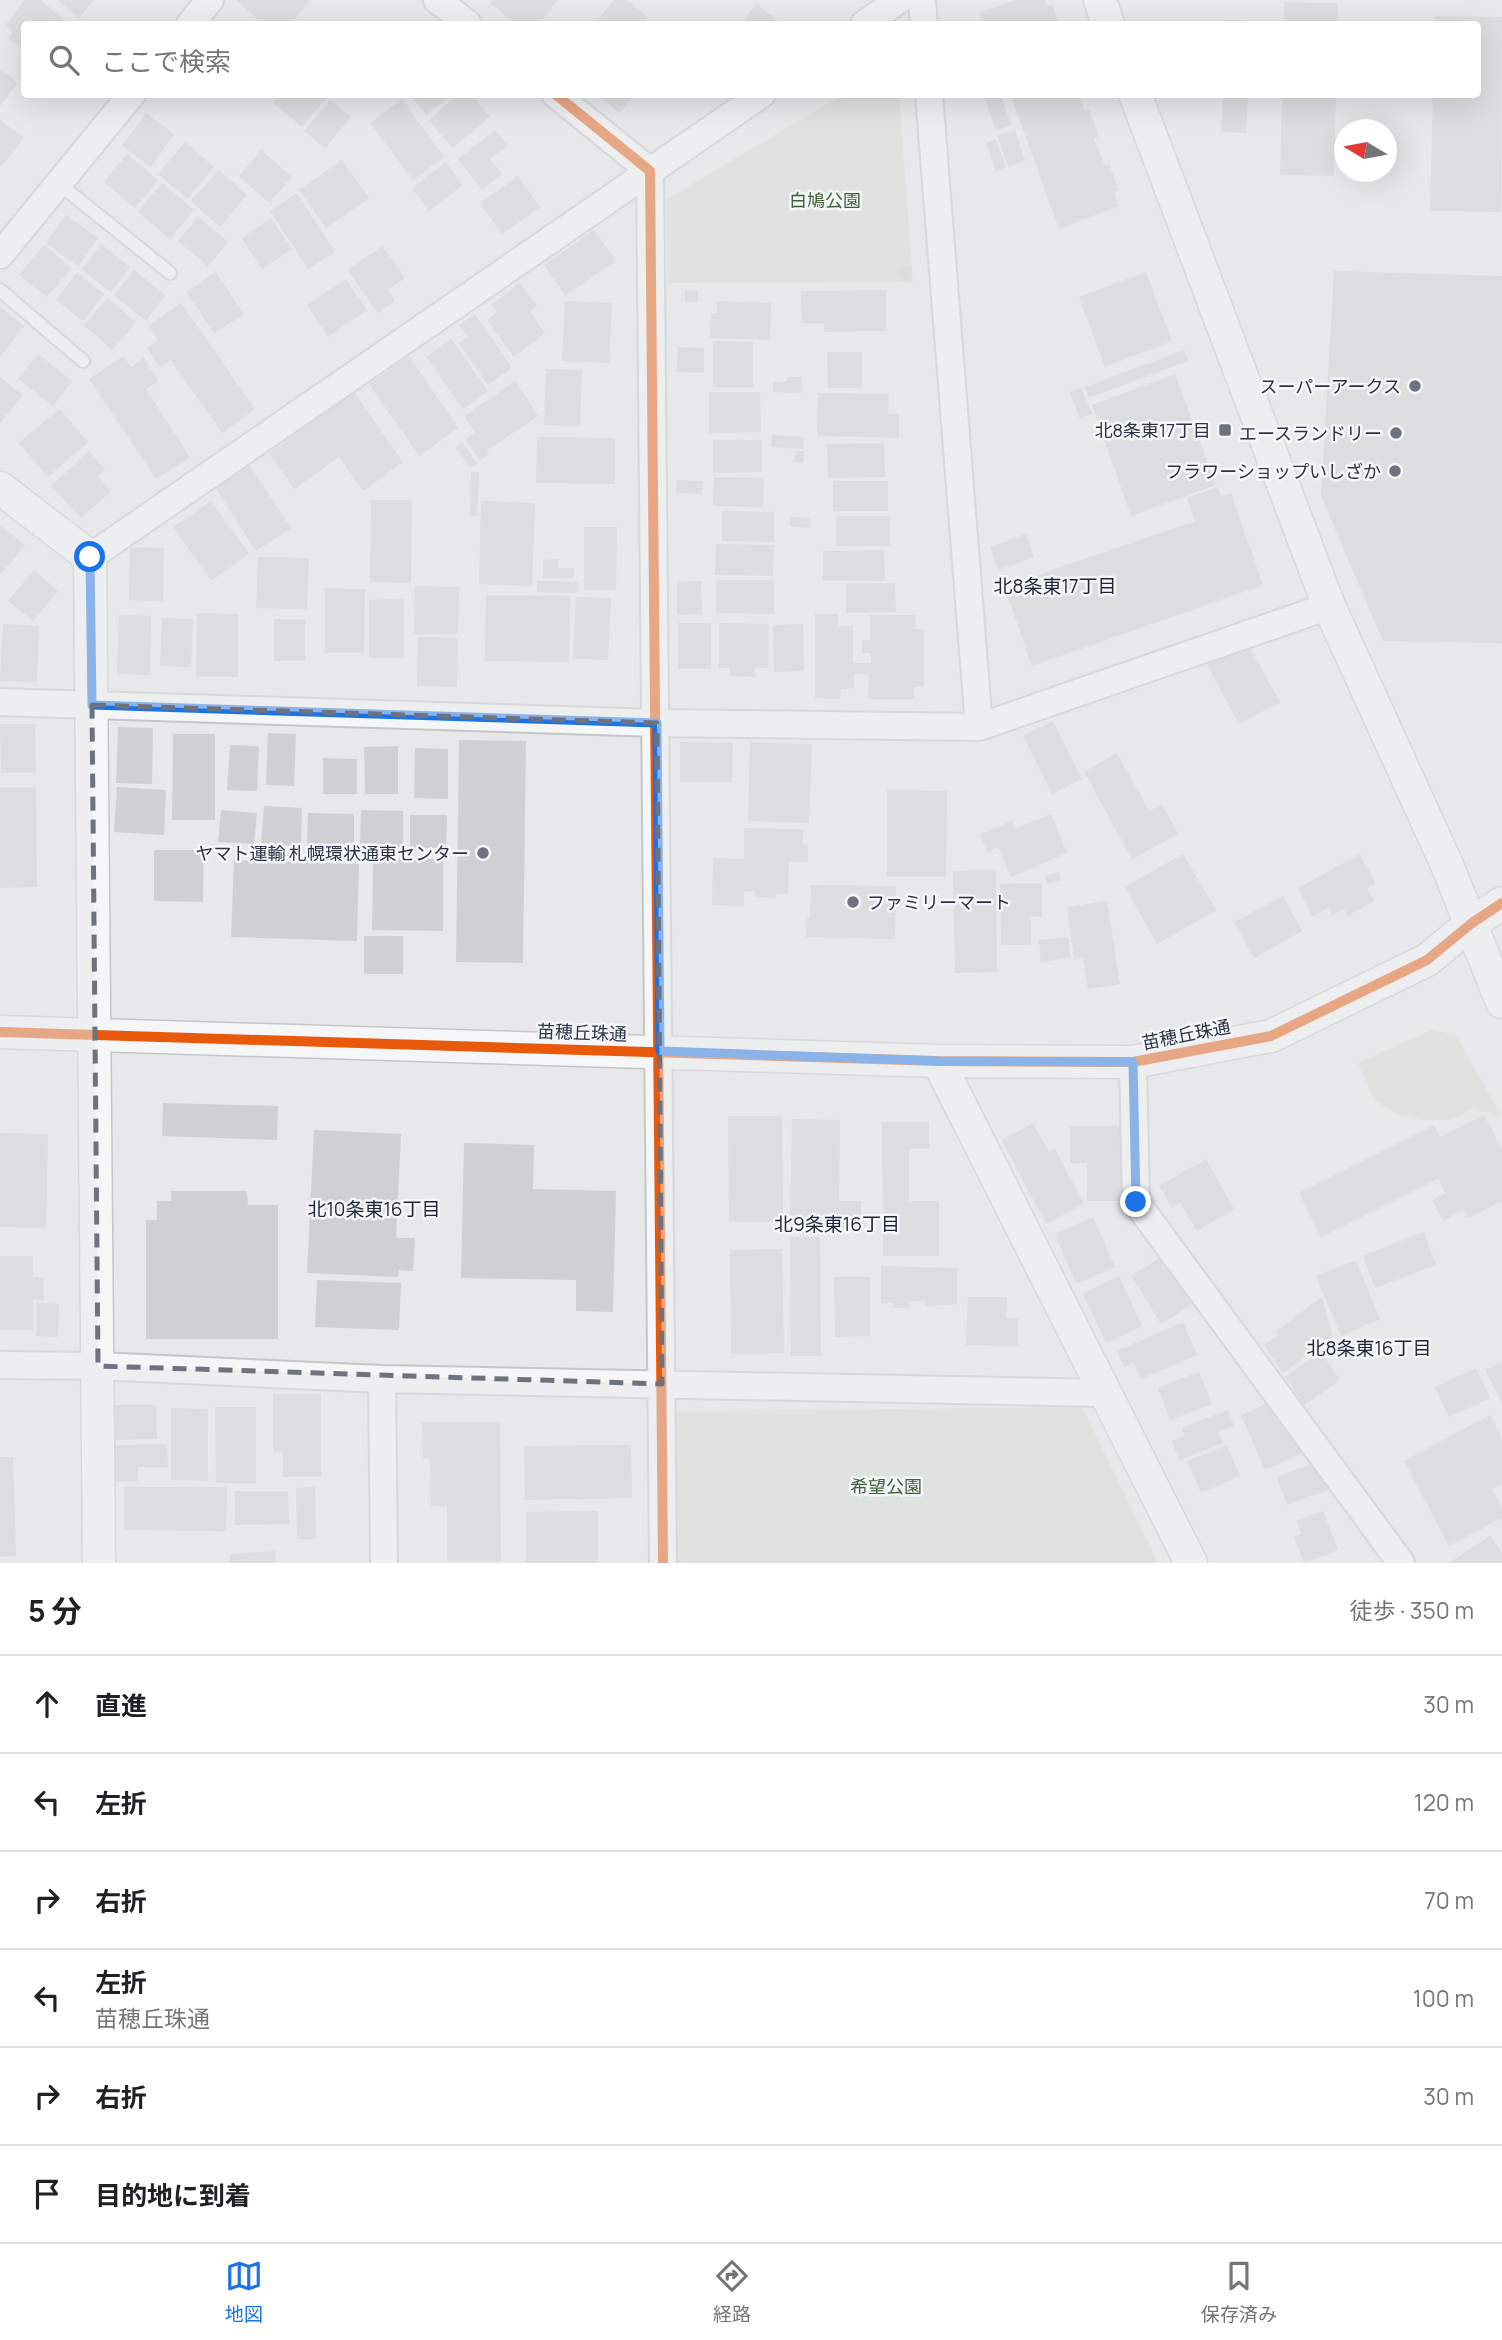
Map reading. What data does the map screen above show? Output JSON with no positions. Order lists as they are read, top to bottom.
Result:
{
  "streets": {
    "street": ["苗穂丘珠通"]
  },
  "districts": [
    "北8条東17丁目",
    "北10条東16丁目",
    "北9条東16丁目",
    "北8条東16丁目"
  ],
  "parks": ["白鳩公園", "希望公園"],
  "places": {
    "other": [
      "スーパーアークス",
      "エースランドリー",
      "フラワーショップいしざか",
      "ヤマト運輸 札幌環状通東センター",
      "ファミリーマート"
    ],
    "transit": ["北8条東17丁目"]
  },
  "north": "left",
  "page": {
    "search": "ここで検索",
    "heading": ["5 分", "徒歩 · 350 m"],
    "list": [
      ["直進", "30 m"],
      ["左折", "120 m"],
      ["右折", "70 m"],
      ["左折", "苗穂丘珠通", "100 m"],
      ["右折", "30 m"],
      "目的地に到着"
    ],
    "nav": ["地図", "経路", "保存済み"]
  }
}
